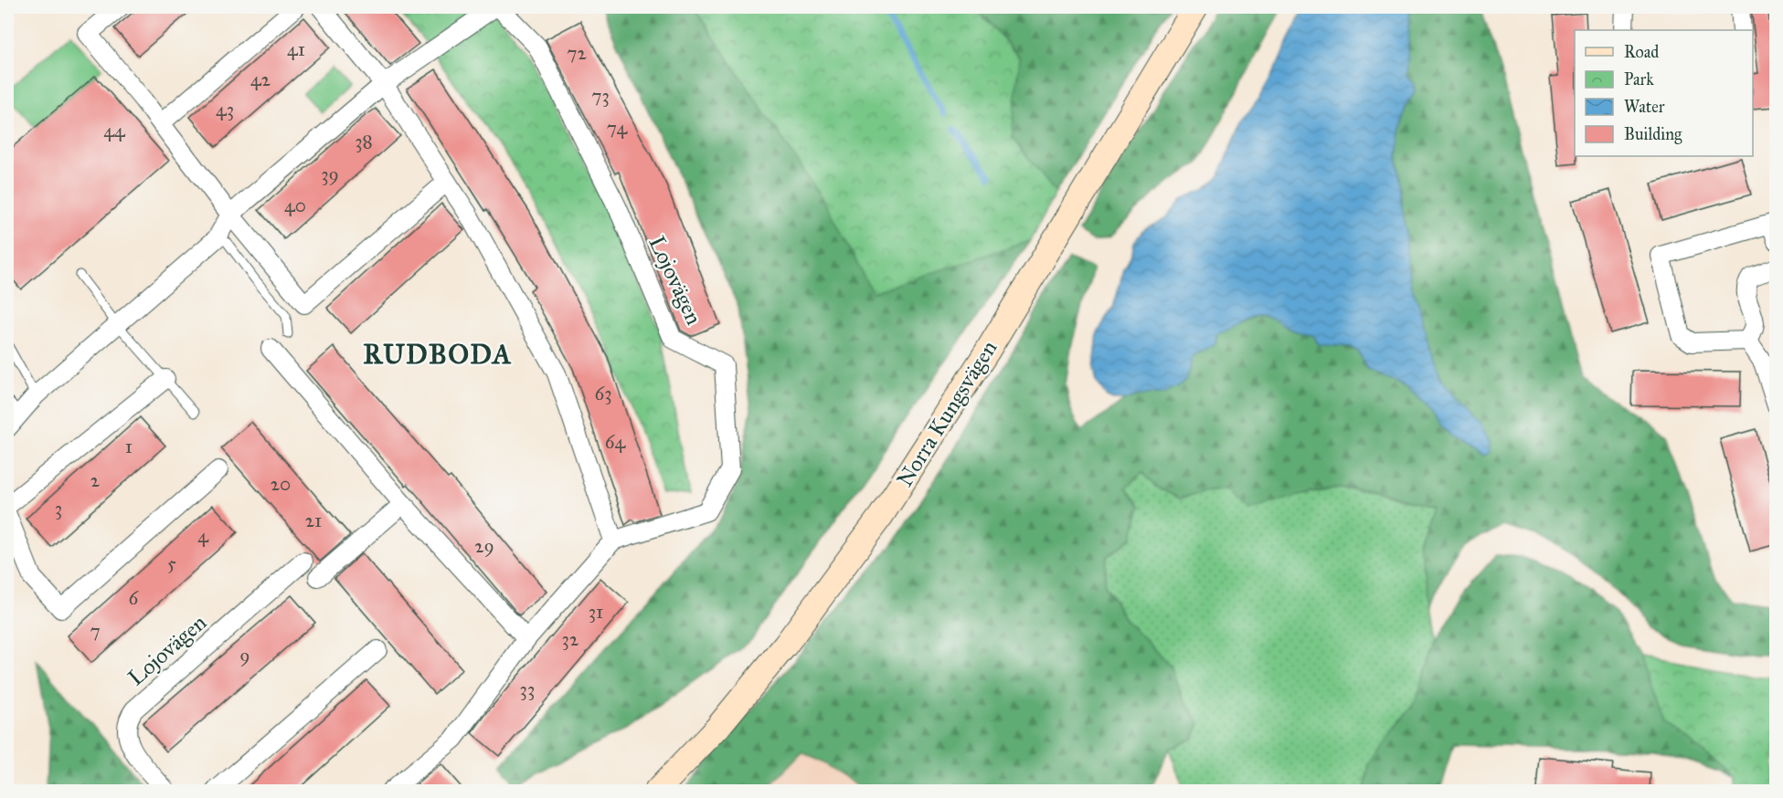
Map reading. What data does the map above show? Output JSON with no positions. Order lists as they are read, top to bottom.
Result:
{
  "streets": {
    "main road": ["Norra Kungsvägen"],
    "street": ["Lojovägen"]
  },
  "districts": ["RUDBODA"],
  "house_numbers": [
    "41",
    "72",
    "42",
    "73",
    "43",
    "74",
    "44",
    "38",
    "39",
    "40",
    "63",
    "64",
    "1",
    "2",
    "20",
    "3",
    "21",
    "4",
    "29",
    "5",
    "6",
    "31",
    "7",
    "32",
    "9",
    "33"
  ],
  "legend": [
    "Road",
    "Park",
    "Water",
    "Building"
  ]
}
